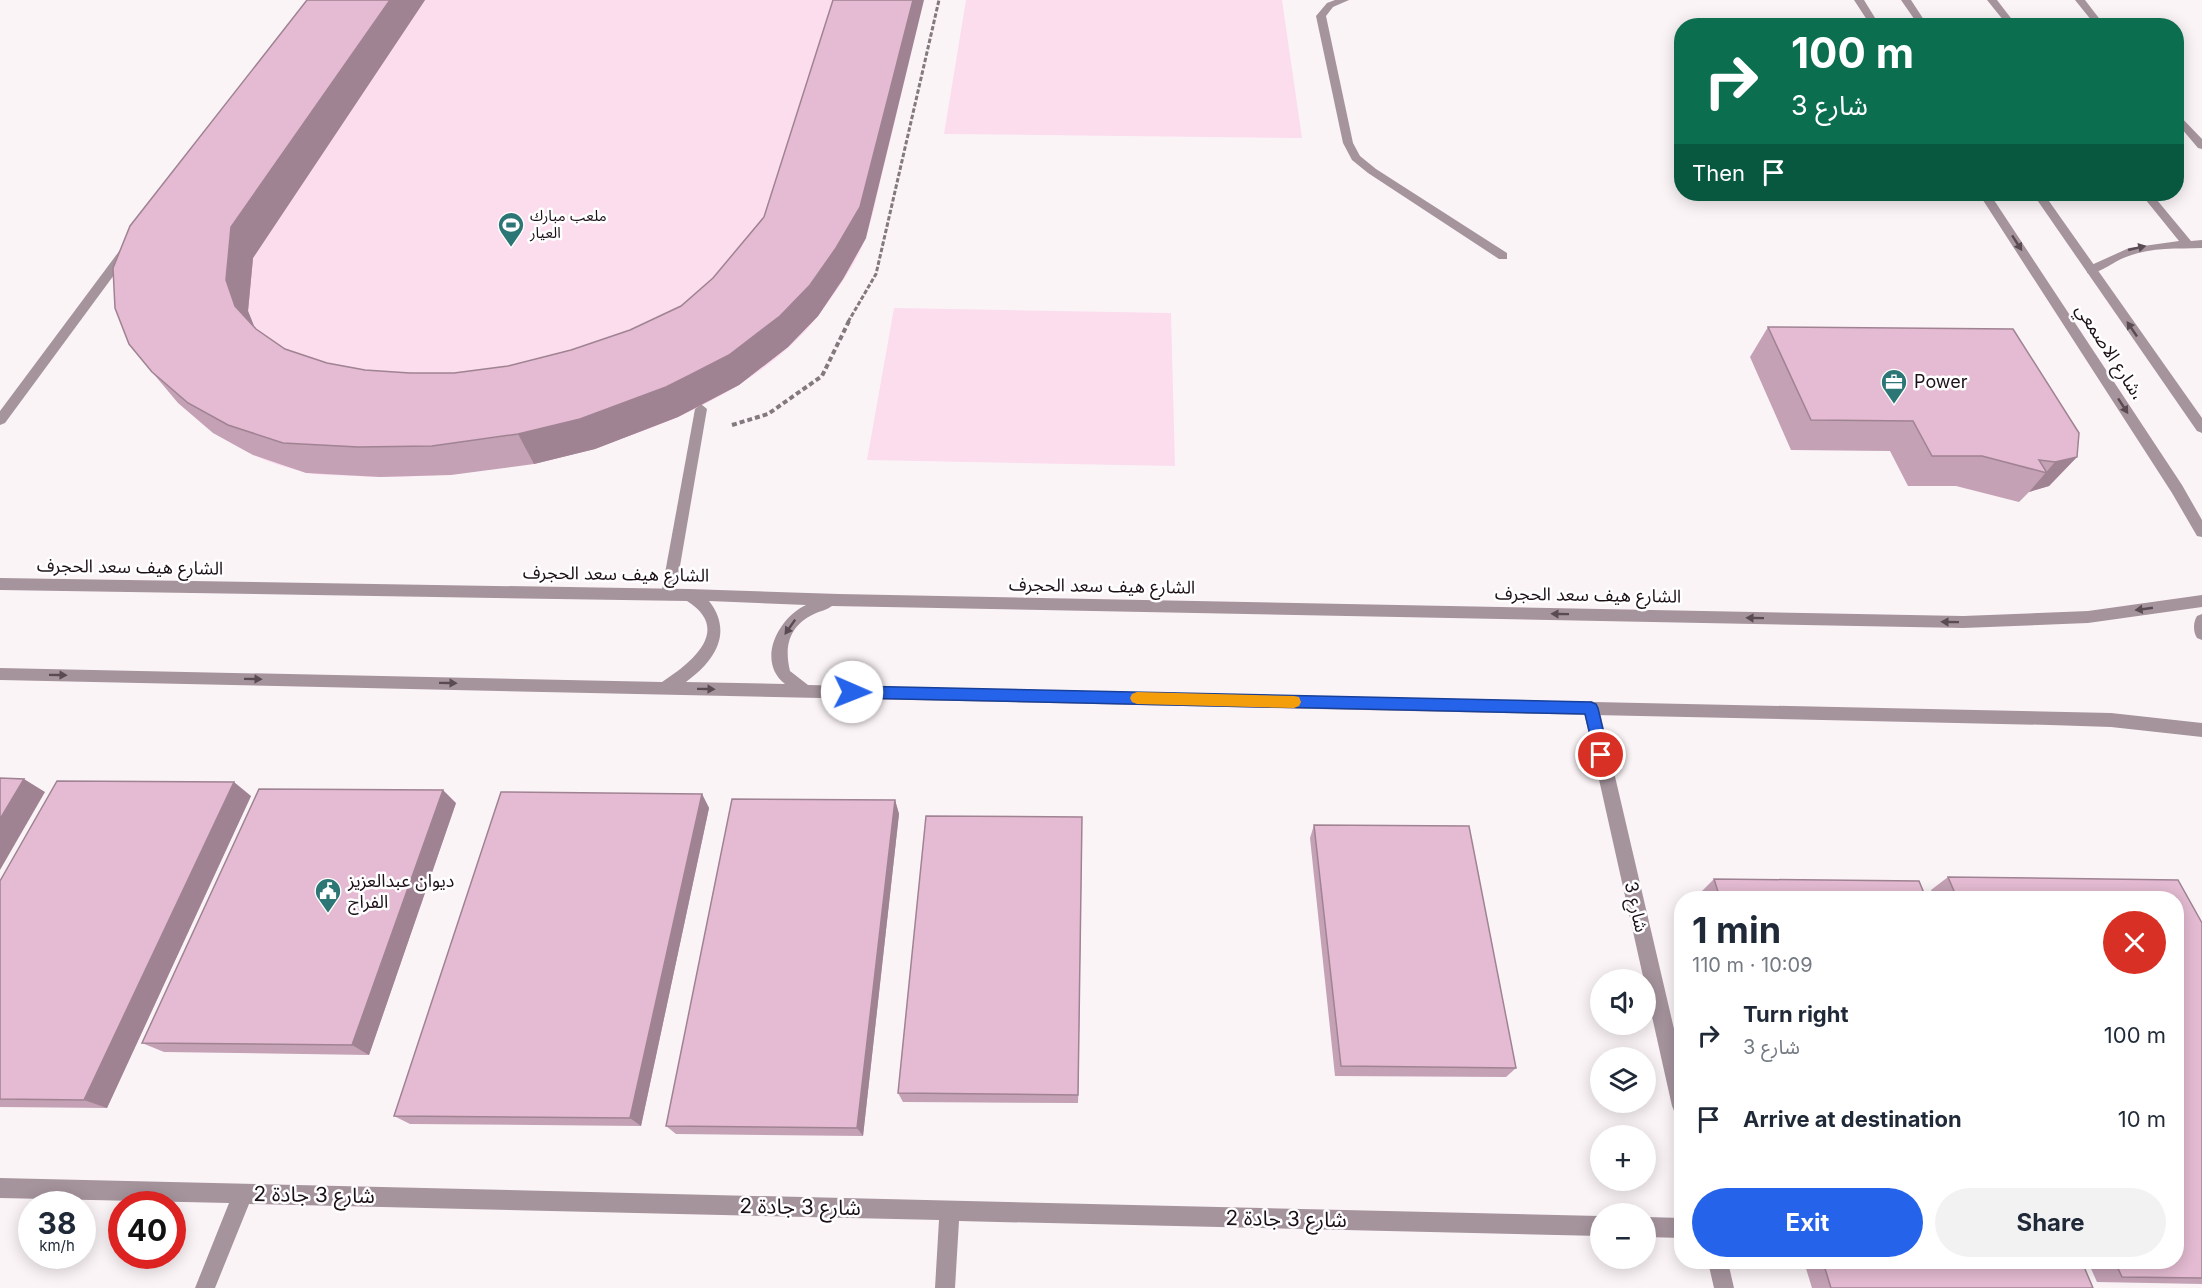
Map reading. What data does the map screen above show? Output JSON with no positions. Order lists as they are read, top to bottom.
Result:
{
  "streets": {
    "street": [
      "شارع الاصمعي،",
      "الشارع هيف سعد الحجرف",
      "شارع 3",
      "شارع 3 جادة 2"
    ]
  },
  "places": {
    "sports": ["ملعب مبارك العيار"],
    "office": ["Power"],
    "public building": ["ديوان عبدالعزيز الفراج"]
  },
  "page": {
    "turn": ["100 m", "شارع 3"],
    "then": "Then",
    "heading": ["1 min", "110 m · 10:09"],
    "map_buttons": ["+", "−"],
    "list": [
      {
        "name": "Turn right",
        "note": "شارع 3",
        "value": "100 m"
      },
      {
        "name": "Arrive at destination",
        "value": "10 m"
      }
    ],
    "buttons": ["Exit", "Share"],
    "speed": "38 km/h",
    "limit": "40"
  }
}
